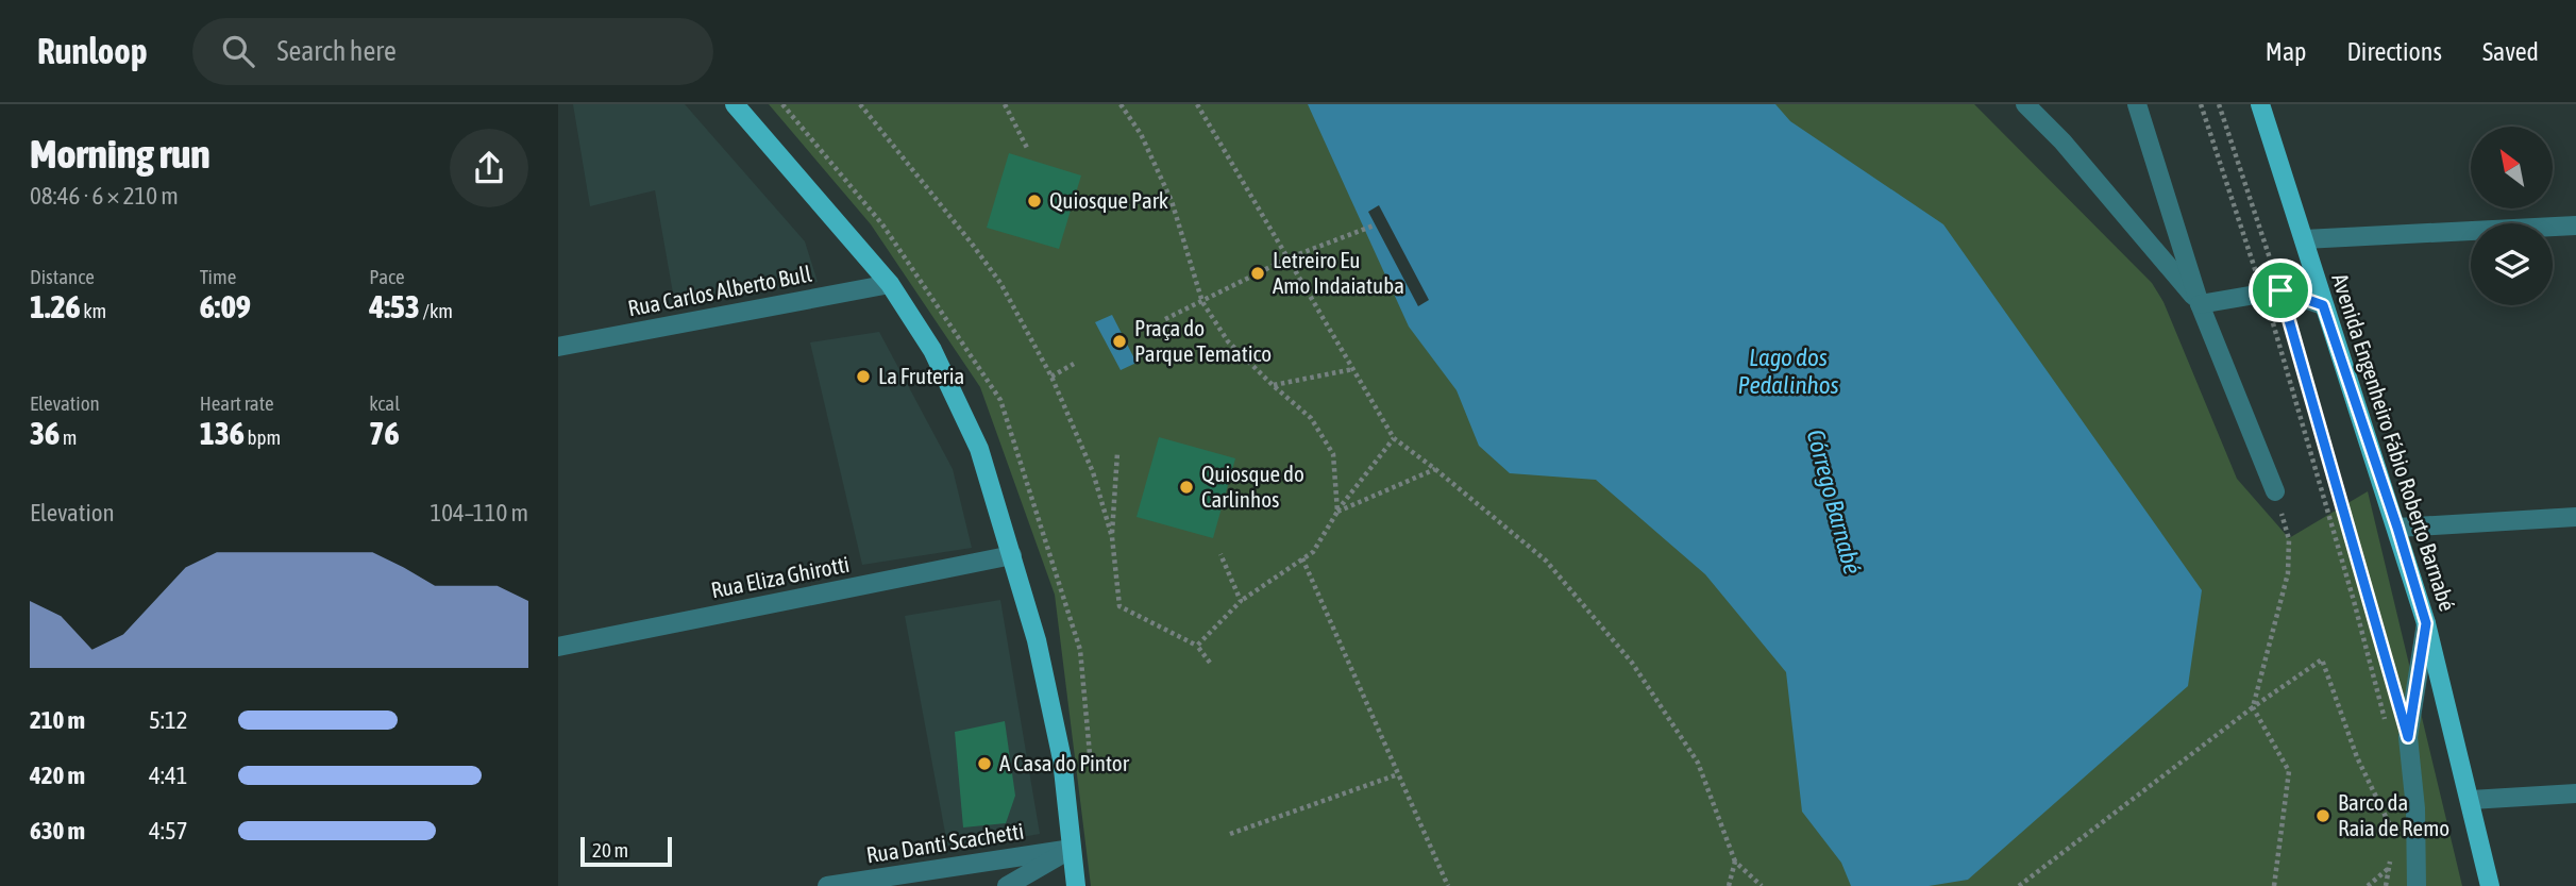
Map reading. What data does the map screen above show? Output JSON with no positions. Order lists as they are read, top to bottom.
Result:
{
  "streets": {
    "main road": ["Avenida Engenheiro Fábio Roberto Barnabé"],
    "street": ["Rua Carlos Alberto Bull", "Rua Eliza Ghirotti", "Rua Danti Scachetti"]
  },
  "water": ["Lago dos Pedalinhos", "Córrego Barnabé"],
  "places": [
    "Quiosque Park",
    "Letreiro Eu Amo Indaiatuba",
    "Praça do Parque Tematico",
    "La Fruteria",
    "Quiosque do Carlinhos",
    "A Casa do Pintor",
    "Barco da Raia de Remo"
  ],
  "scale_bar": "20 m",
  "north": "top left",
  "page": {
    "header": "Runloop",
    "search": "Search here",
    "nav": ["Map", "Directions", "Saved"],
    "heading": ["Morning run", "08:46 · 6 × 210 m"],
    "stats": [
      ["Distance", "1.26 km"],
      ["Time", "6:09"],
      ["Pace", "4:53 /km"],
      ["Elevation", "36 m"],
      ["Heart rate", "136 bpm"],
      ["kcal", "76"]
    ],
    "chart": ["Elevation", "104–110 m"],
    "list": [
      {
        "name": "210 m",
        "note": "5:12"
      },
      {
        "name": "420 m",
        "note": "4:41"
      },
      {
        "name": "630 m",
        "note": "4:57"
      }
    ],
    "scale": "20 m"
  }
}
